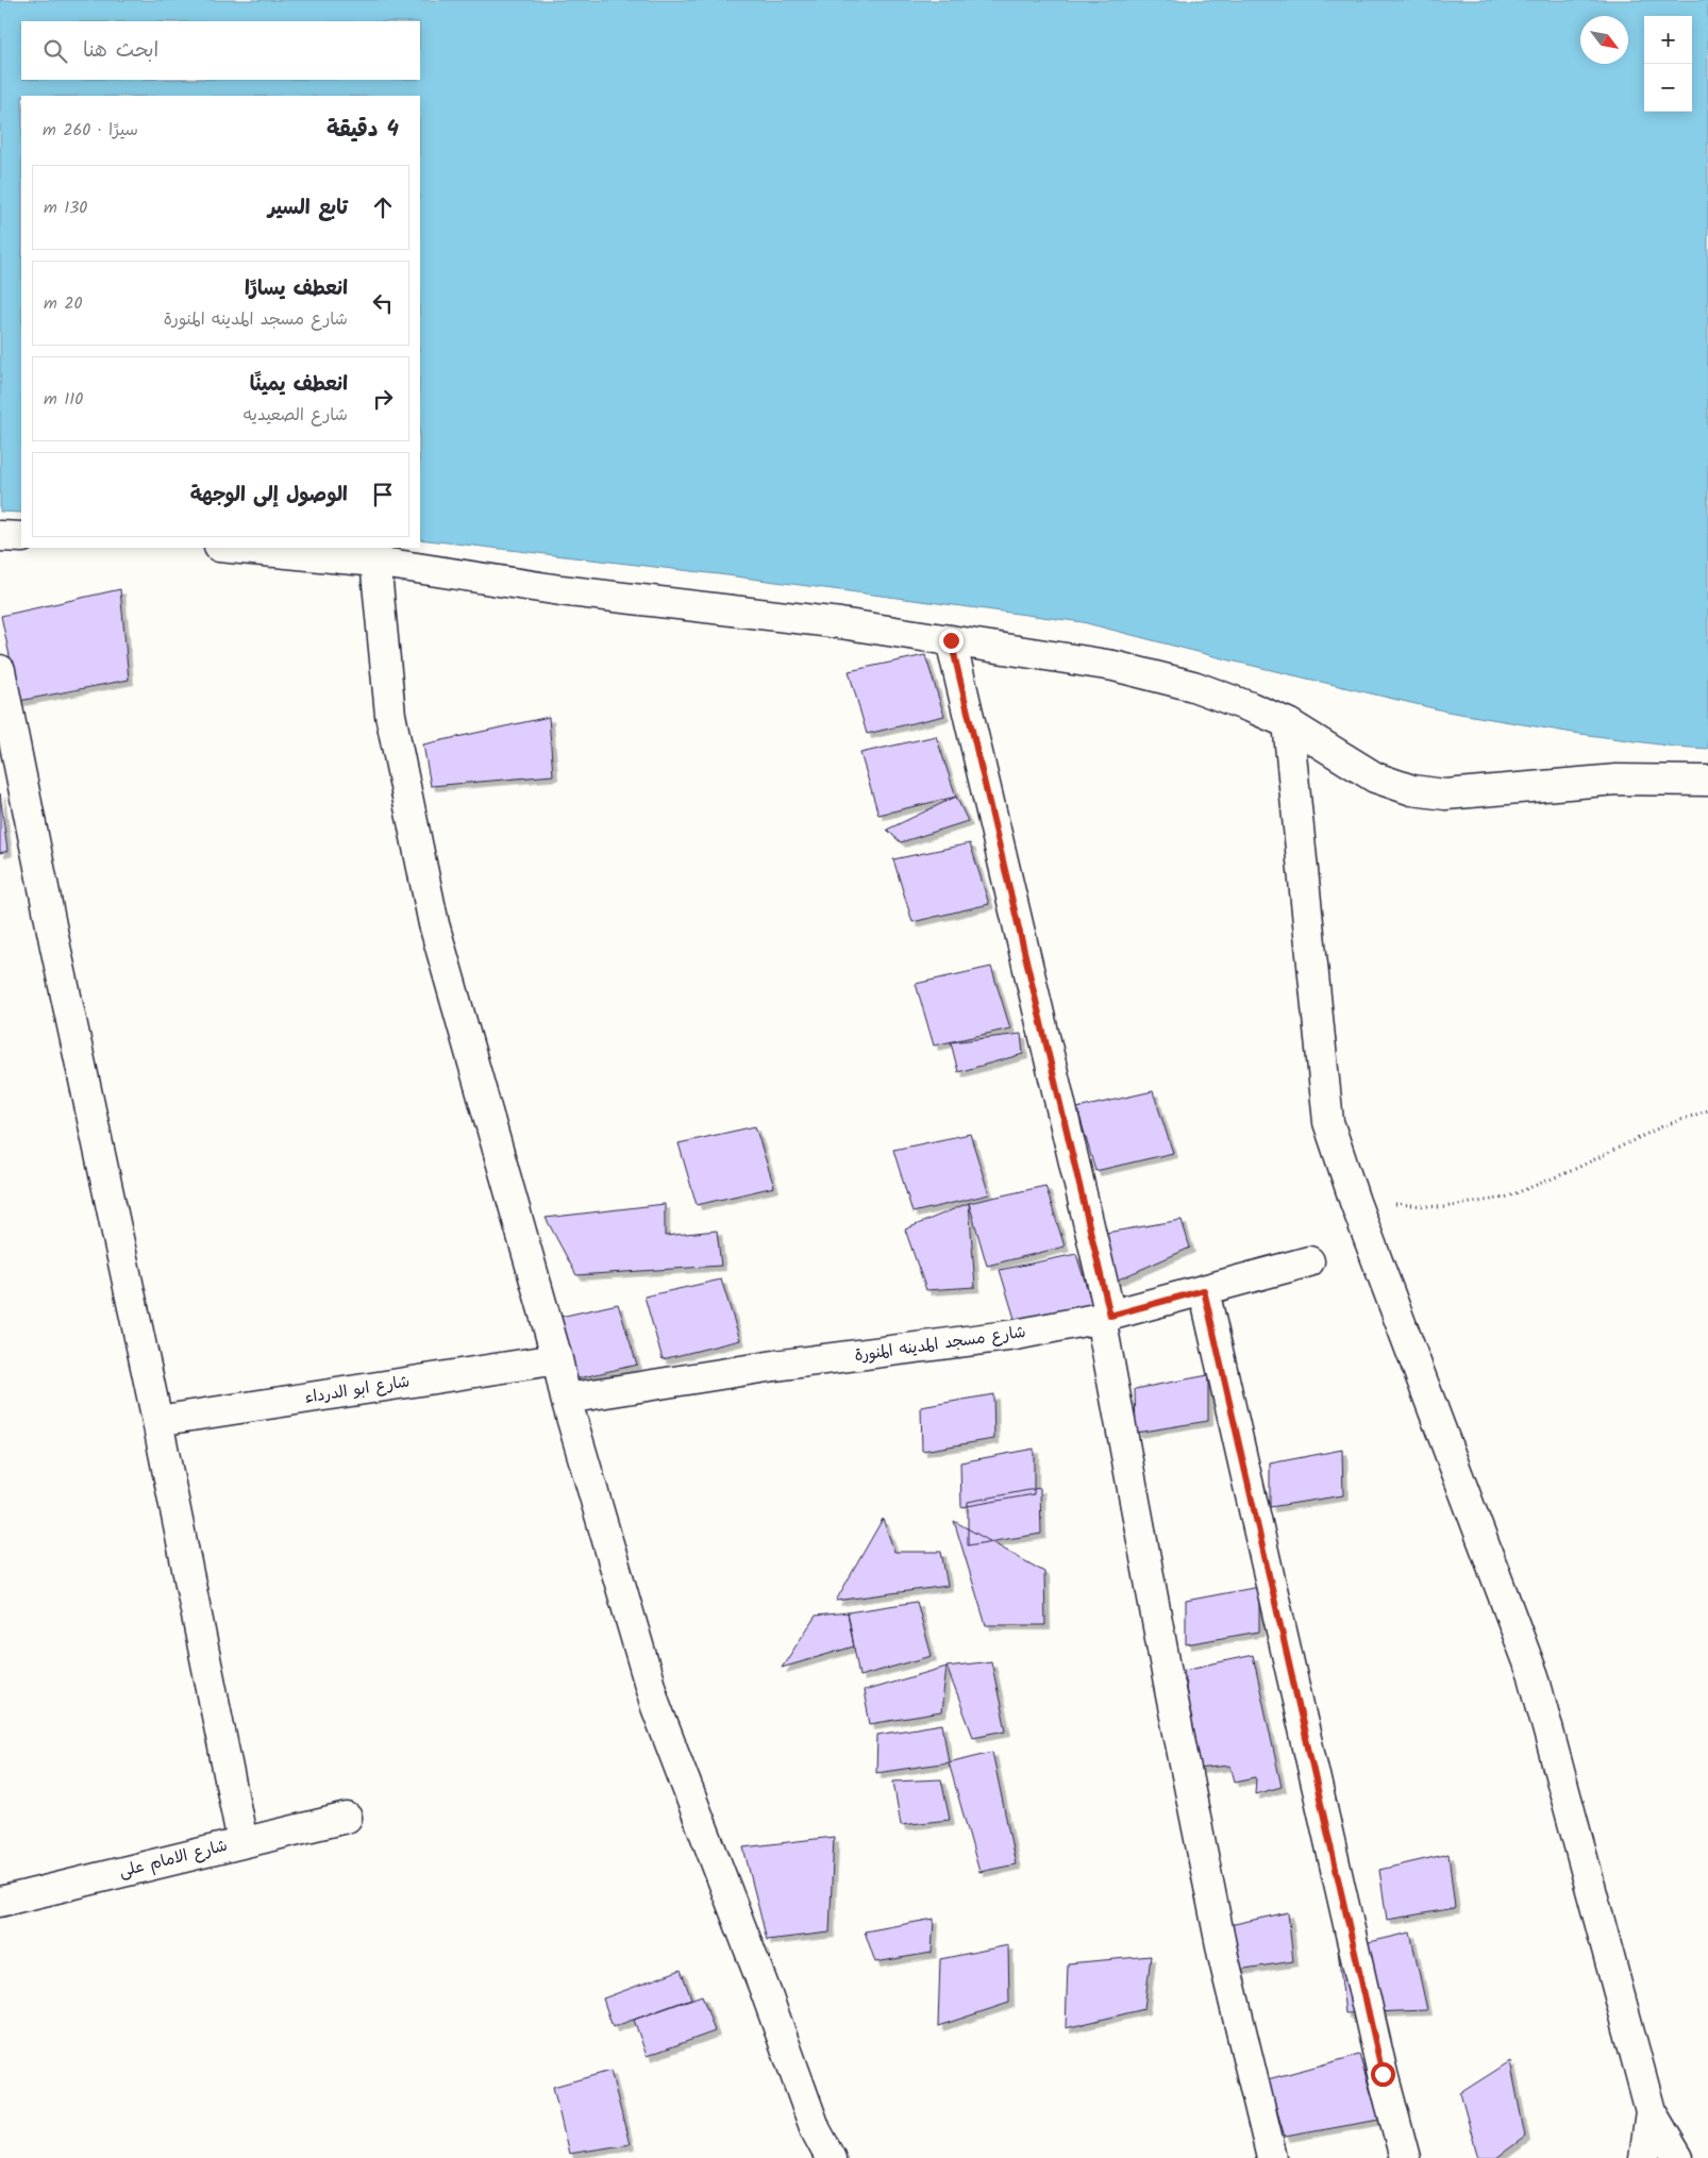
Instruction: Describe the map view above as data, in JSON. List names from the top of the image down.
{
  "streets": {
    "street": ["شارع مسجد المدينه المنورة", "شارع ابو الدرداء", "شارع الامام على"]
  },
  "north": "bottom right",
  "page": {
    "map_buttons": ["+", "−"],
    "search": "ابحث هنا",
    "heading": ["4 دقيقة", "سيرًا · 260 m"],
    "list": [
      ["تابع السير", "130 m"],
      ["انعطف يسارًا", "شارع مسجد المدينه المنورة", "20 m"],
      ["انعطف يمينًا", "شارع الصعيديه", "110 m"],
      "الوصول إلى الوجهة"
    ]
  }
}
